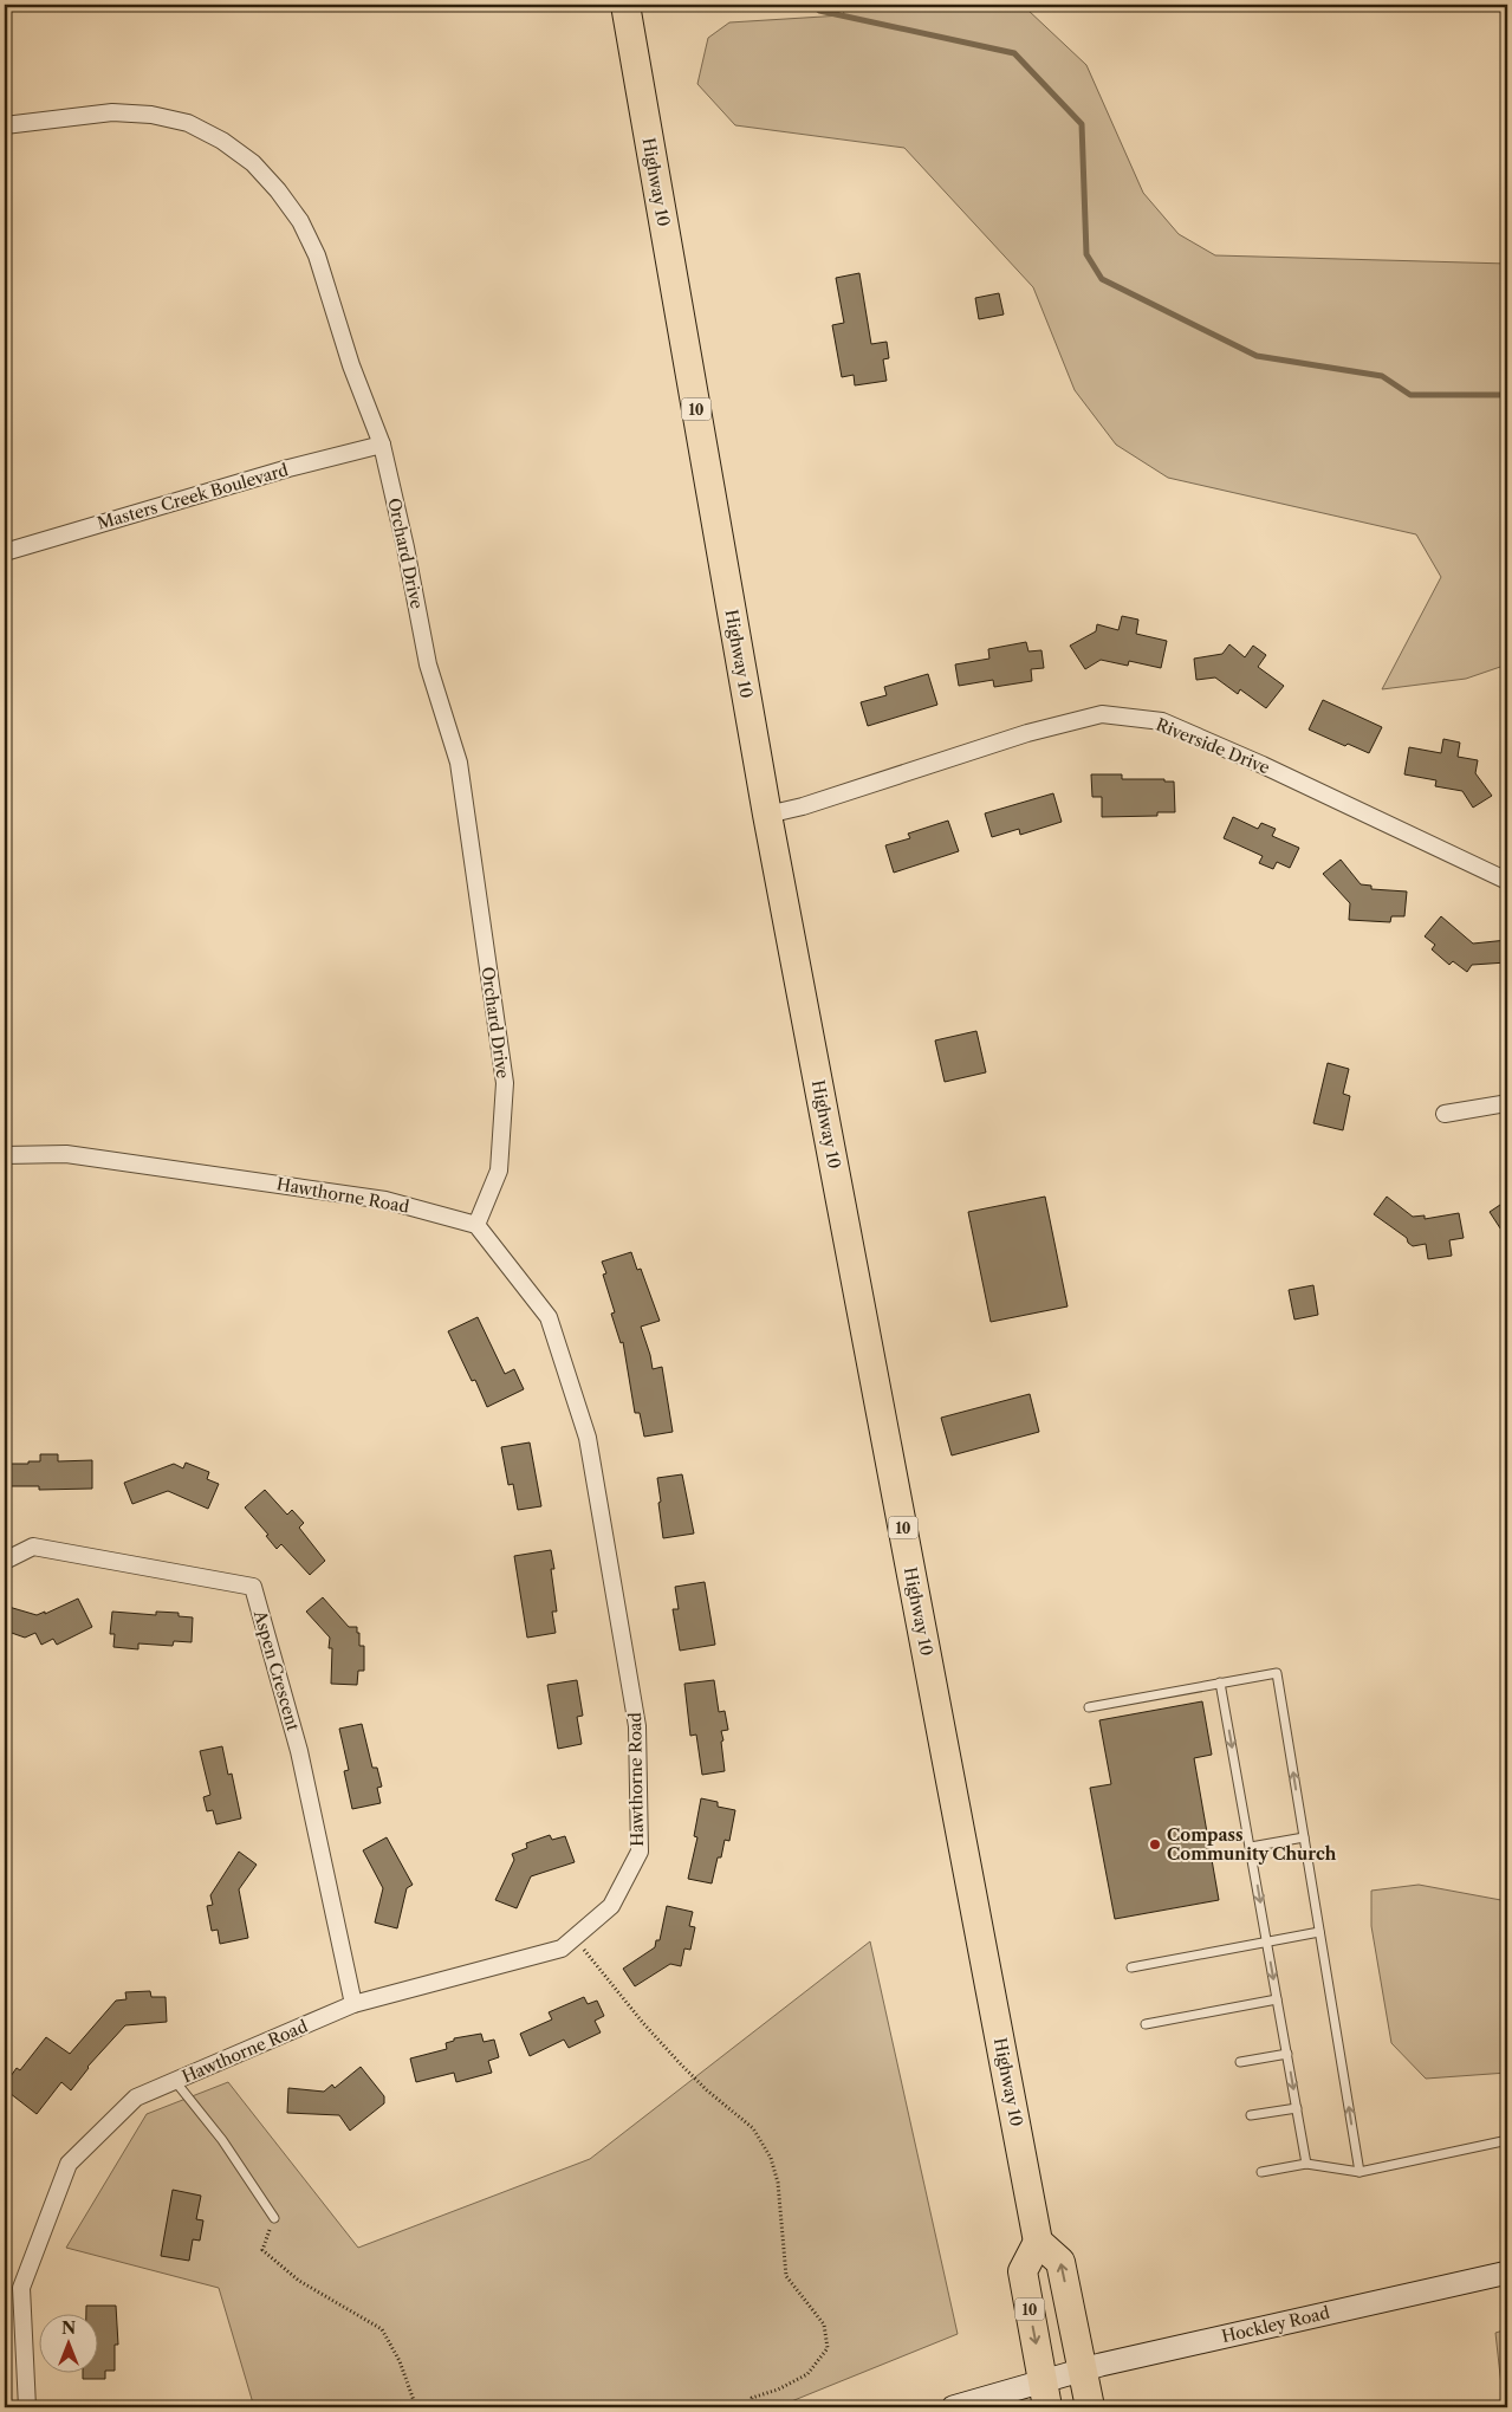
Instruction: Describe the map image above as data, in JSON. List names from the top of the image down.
{
  "streets": {
    "highway": ["Highway 10", "10"],
    "main road": ["Hockley Road"],
    "street": [
      "Masters Creek Boulevard",
      "Orchard Drive",
      "Riverside Drive",
      "Hawthorne Road",
      "Aspen Crescent"
    ]
  },
  "crossings": [
    ["Highway 10", "10"],
    ["Highway 10", "Riverside Drive"],
    ["10", "Hockley Road"],
    ["Masters Creek Boulevard", "Orchard Drive"],
    ["Orchard Drive", "Hawthorne Road"],
    ["Hawthorne Road", "Aspen Crescent"]
  ],
  "places": ["Compass Community Church"],
  "north": "top"
}
